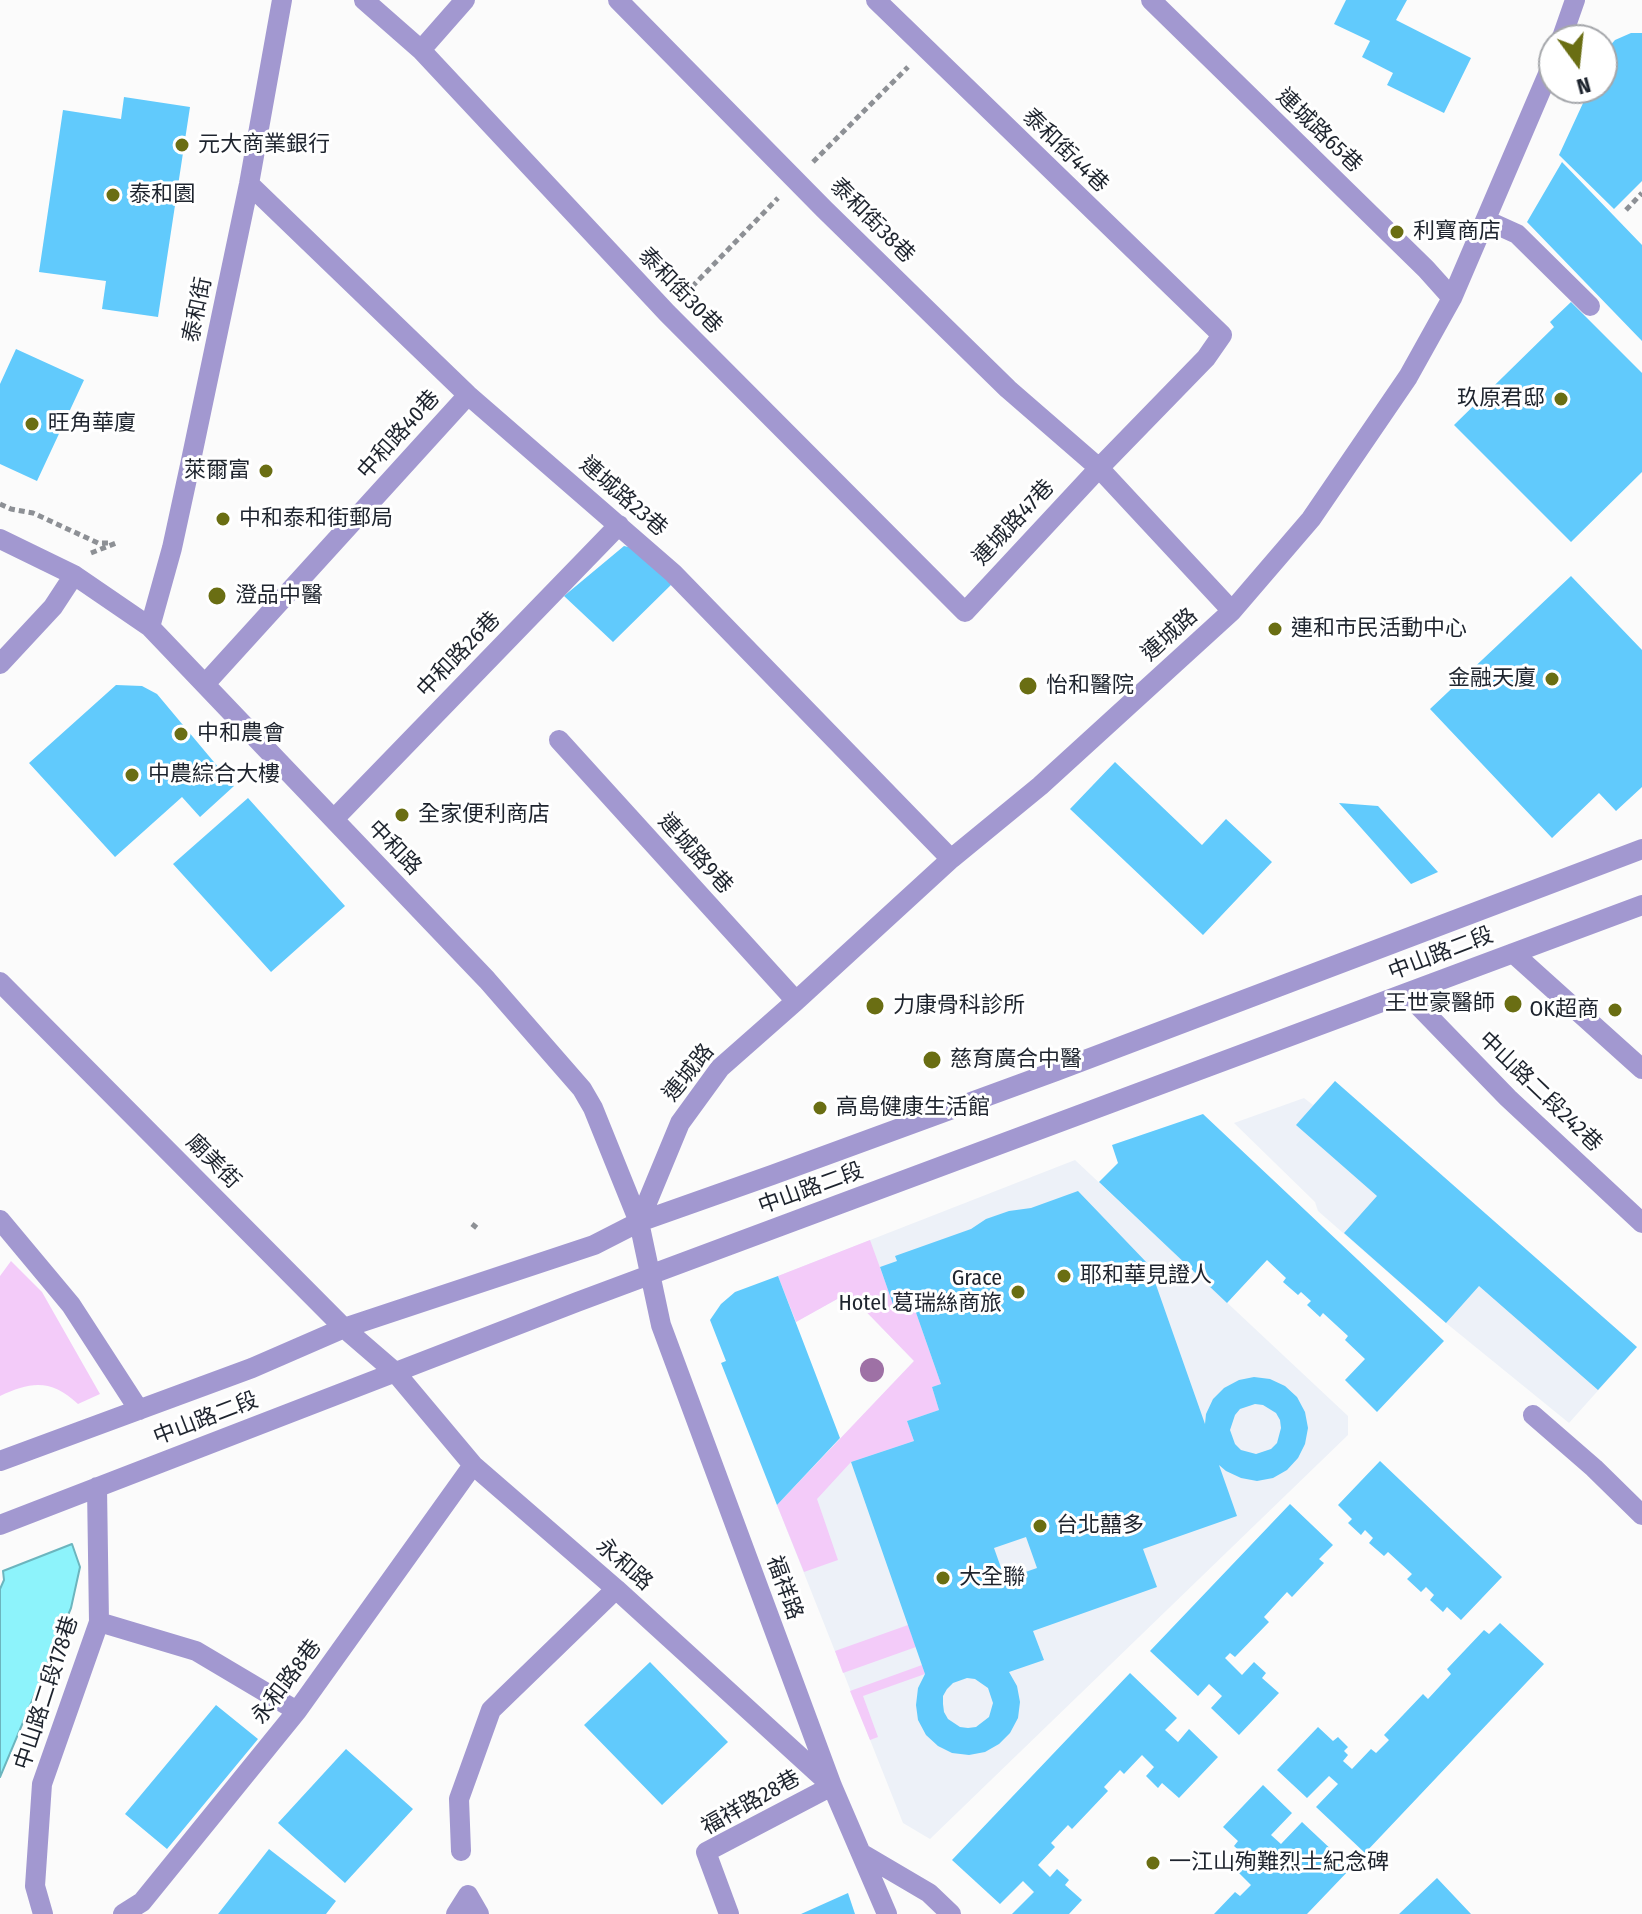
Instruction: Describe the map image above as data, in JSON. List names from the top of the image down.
{
  "streets": {
    "street": [
      "連城路65巷",
      "泰和街44巷",
      "泰和街38巷",
      "泰和街30巷",
      "泰和街",
      "中和路40巷",
      "連城路23巷",
      "連城路47巷",
      "連城路",
      "中和路26巷",
      "中和路",
      "連城路9巷",
      "中山路二段",
      "中山路二段242巷",
      "廟美街",
      "永和路",
      "福祥路",
      "永和路8巷",
      "中山路二段178巷",
      "福祥路28巷"
    ]
  },
  "crossings": [
    ["連城路65巷", "連城路"],
    ["泰和街44巷", "連城路47巷"],
    ["泰和街38巷", "連城路47巷"],
    ["泰和街30巷", "連城路47巷"],
    ["泰和街", "連城路23巷"],
    ["泰和街", "中和路"],
    ["中和路40巷", "連城路23巷"],
    ["中和路40巷", "中和路"],
    ["連城路23巷", "連城路"],
    ["連城路23巷", "中和路26巷"],
    ["連城路", "中和路"],
    ["連城路", "連城路9巷"],
    ["連城路", "中山路二段"],
    ["中和路26巷", "中和路"],
    ["中和路", "中山路二段"],
    ["中和路", "福祥路"],
    ["中山路二段", "中山路二段242巷"],
    ["中山路二段", "廟美街"],
    ["中山路二段", "永和路"],
    ["中山路二段", "福祥路"],
    ["中山路二段", "中山路二段178巷"],
    ["廟美街", "永和路"],
    ["永和路", "福祥路"],
    ["永和路", "永和路8巷"],
    ["永和路", "福祥路28巷"],
    ["福祥路", "福祥路28巷"]
  ],
  "places": [
    "元大商業銀行",
    "泰和園",
    "利寶商店",
    "玖原君邸",
    "旺角華廈",
    "萊爾富",
    "中和泰和街郵局",
    "澄品中醫",
    "連和市民活動中心",
    "金融天廈",
    "怡和醫院",
    "中和農會",
    "中農綜合大樓",
    "全家便利商店",
    "王世豪醫師",
    "力康骨科診所",
    "OK超商",
    "慈育廣合中醫",
    "高島健康生活館",
    "耶和華見證人",
    "Grace Hotel 葛瑞絲商旅",
    "台北囍多",
    "大全聯",
    "一江山殉難烈士紀念碑"
  ],
  "north": "bottom"
}
